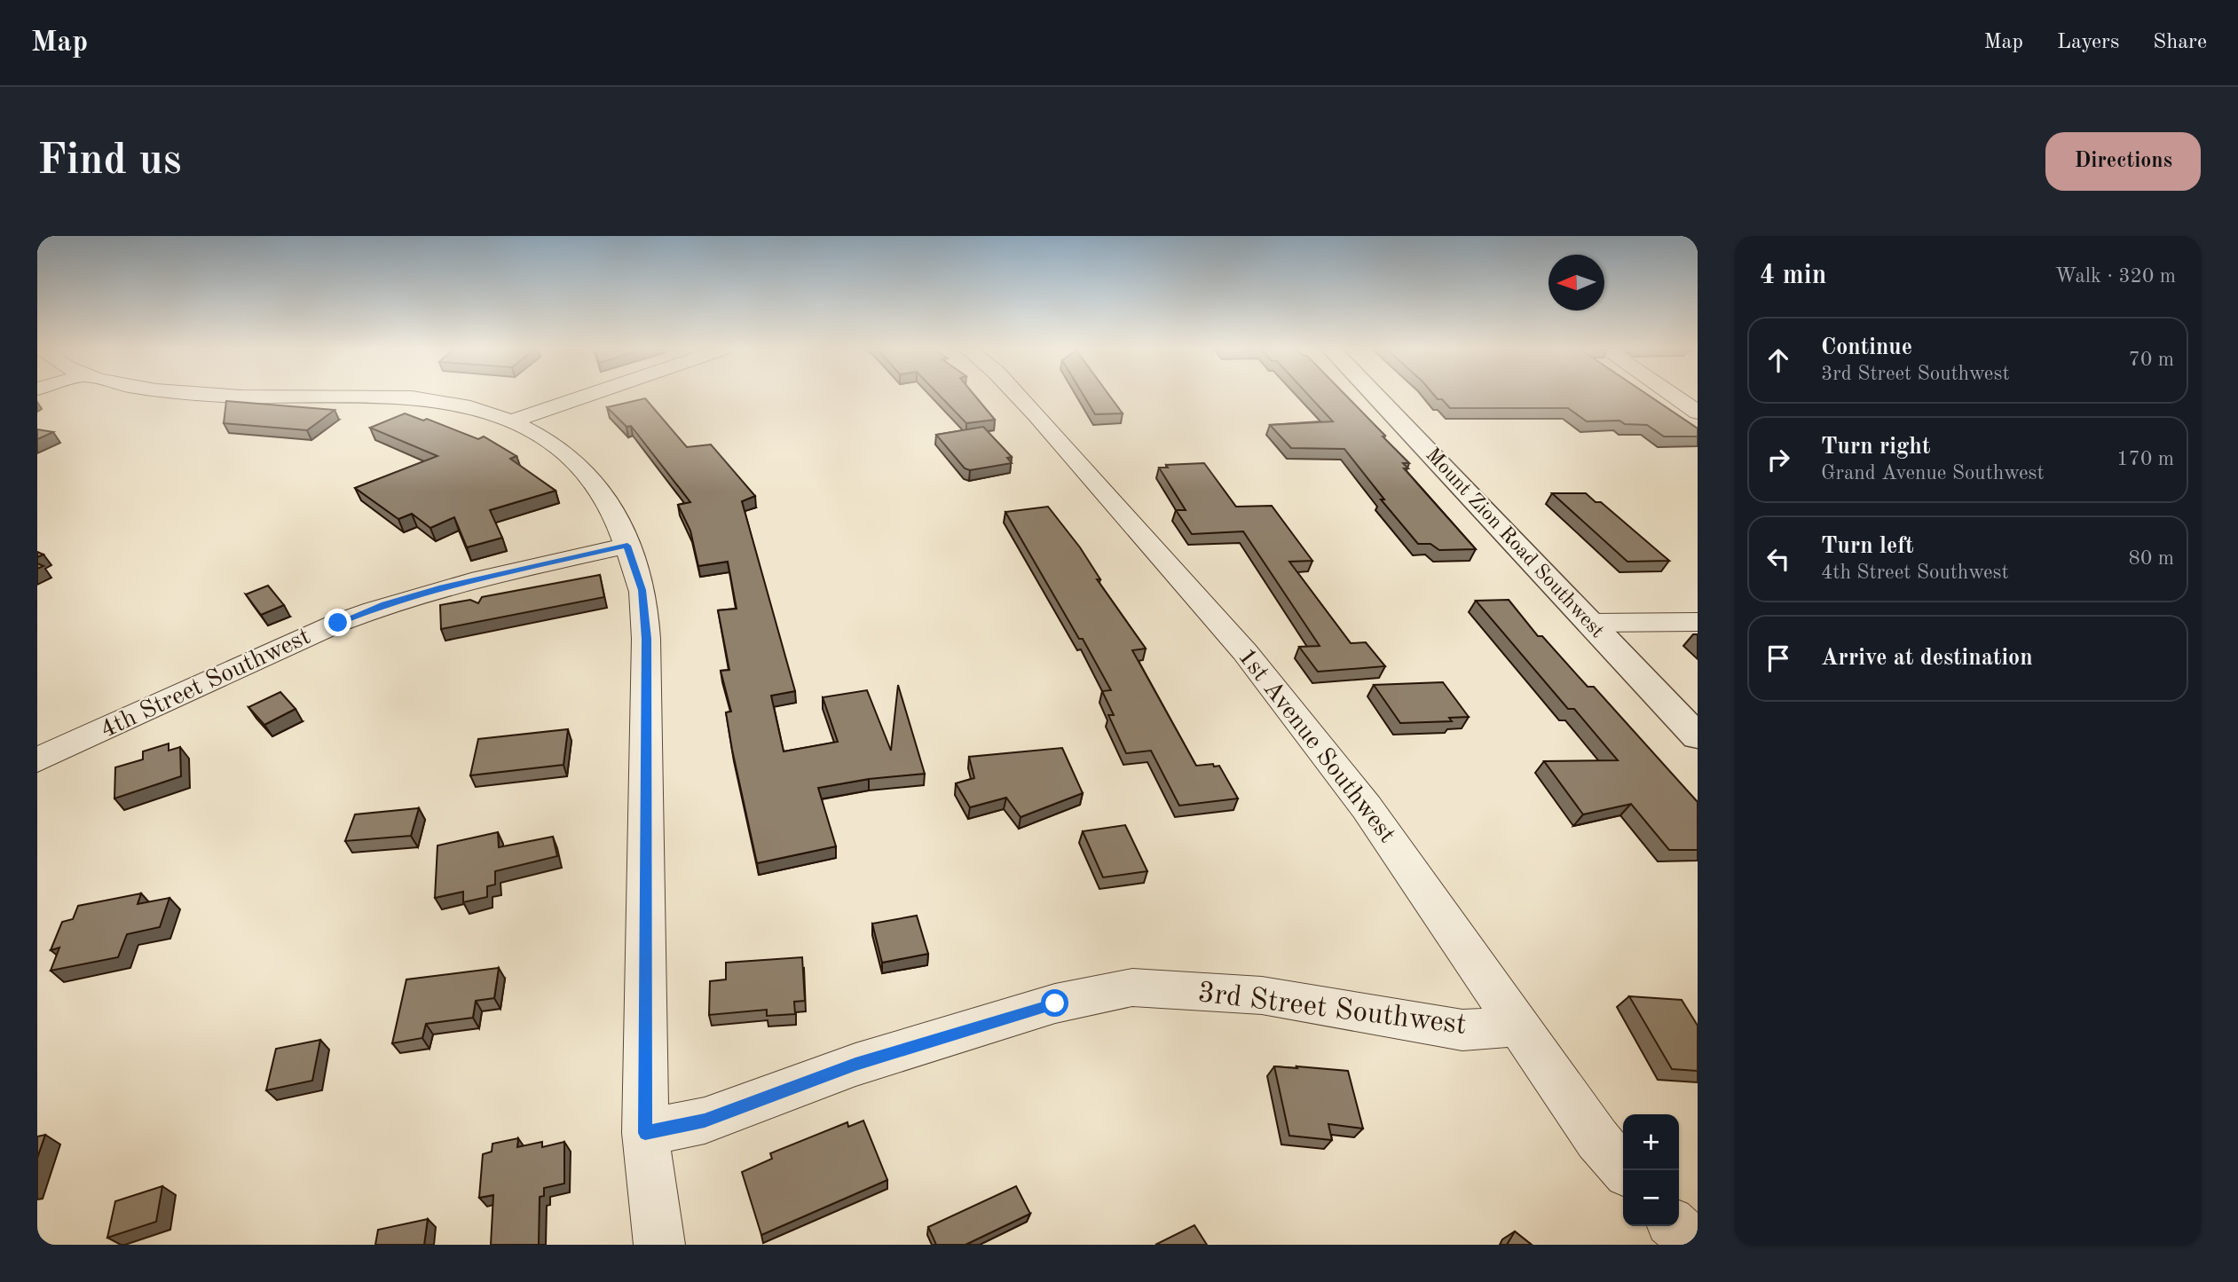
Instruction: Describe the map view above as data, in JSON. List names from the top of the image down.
{
  "streets": {
    "street": [
      "Mount Zion Road Southwest",
      "4th Street Southwest",
      "1st Avenue Southwest",
      "3rd Street Southwest"
    ]
  },
  "crossings": [
    ["1st Avenue Southwest", "3rd Street Southwest"]
  ],
  "north": "left",
  "page": {
    "header": "Map",
    "nav": ["Map", "Layers", "Share"],
    "buttons": "Directions",
    "title": "Find us",
    "heading": ["4 min", "Walk · 320 m"],
    "list": [
      ["Continue", "3rd Street Southwest", "70 m"],
      ["Turn right", "Grand Avenue Southwest", "170 m"],
      ["Turn left", "4th Street Southwest", "80 m"],
      "Arrive at destination"
    ],
    "map_buttons": ["+", "−"]
  }
}
